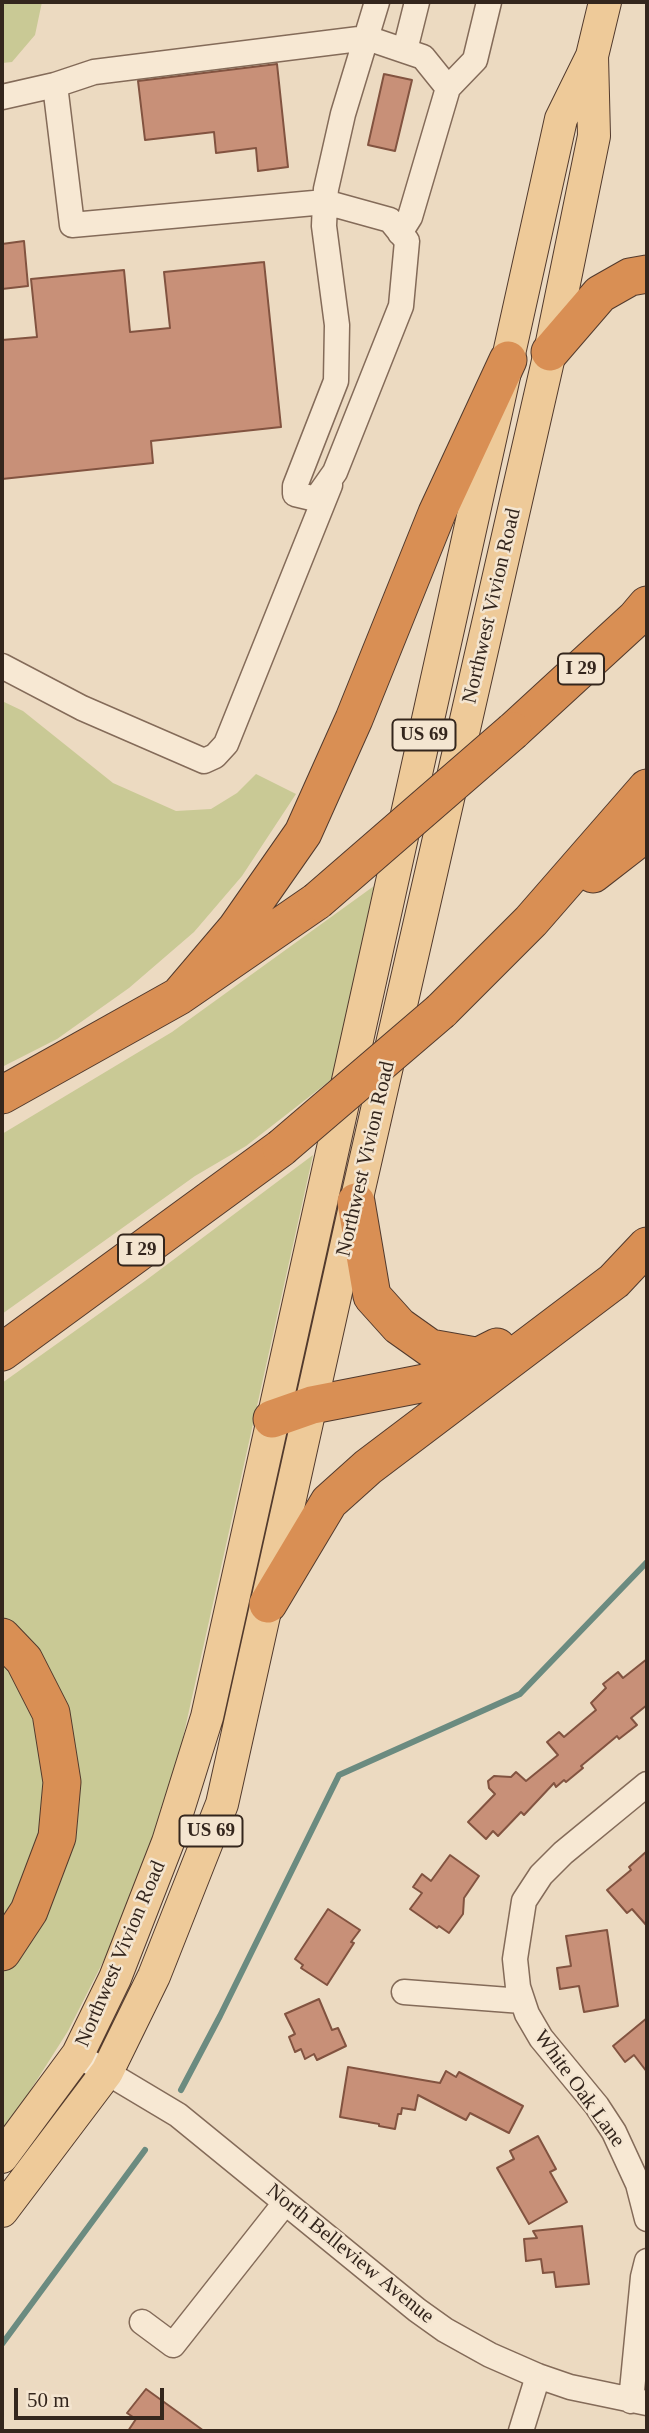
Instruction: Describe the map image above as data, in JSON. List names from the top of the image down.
{
  "streets": {
    "highway": ["I 29"],
    "main road": ["Northwest Vivion Road", "US 69"],
    "street": ["White Oak Lane", "North Belleview Avenue"]
  },
  "crossings": [
    ["Northwest Vivion Road", "North Belleview Avenue"]
  ],
  "scale_bar": "50 m"
}
